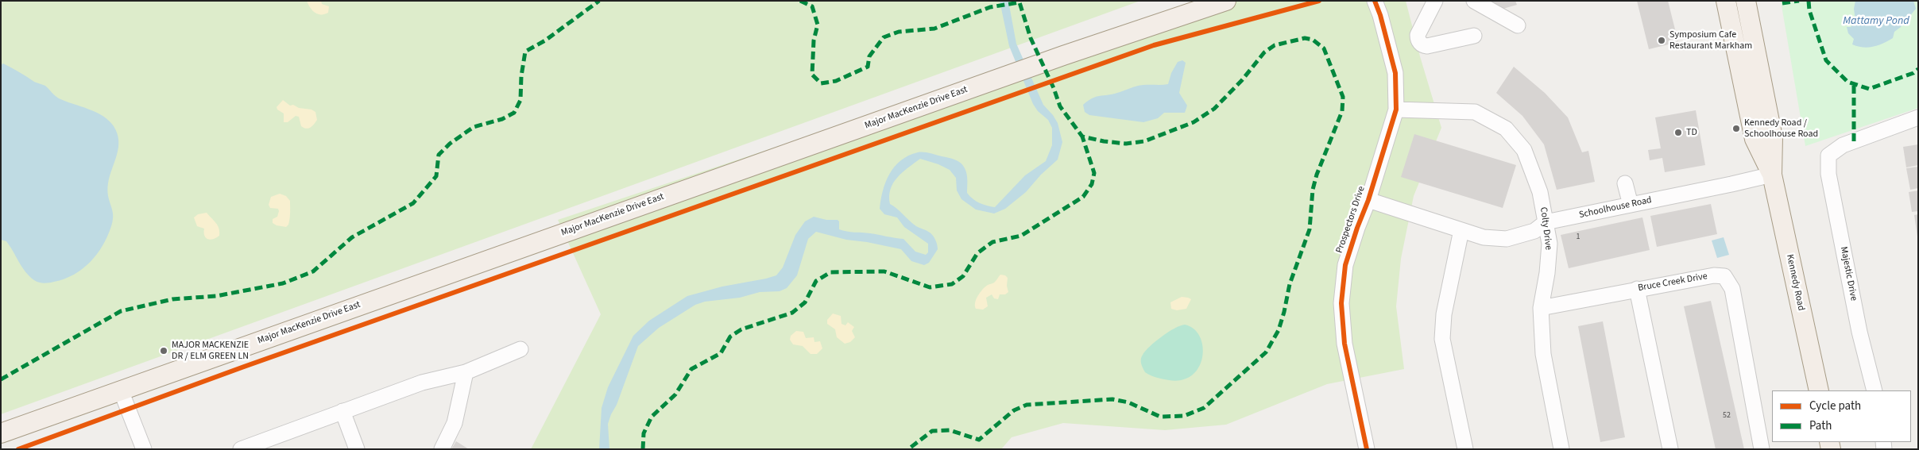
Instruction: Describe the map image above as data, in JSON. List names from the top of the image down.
{
  "streets": {
    "main road": ["Major MacKenzie Drive East", "Kennedy Road"],
    "street": [
      "Schoolhouse Road",
      "Prospectors Drive",
      "Colty Drive",
      "Majestic Drive",
      "Bruce Creek Drive"
    ]
  },
  "crossings": [
    ["Schoolhouse Road", "Prospectors Drive"],
    ["Schoolhouse Road", "Colty Drive"],
    ["Schoolhouse Road", "Kennedy Road"],
    ["Prospectors Drive", "Colty Drive"],
    ["Colty Drive", "Bruce Creek Drive"]
  ],
  "water": ["Mattamy Pond"],
  "places": [
    "Symposium Cafe Restaurant Markham",
    "Kennedy Road / Schoolhouse Road",
    "TD",
    "MAJOR MACKENZIE DR / ELM GREEN LN"
  ],
  "house_numbers": ["1", "52"],
  "legend": ["Cycle path", "Path"]
}
